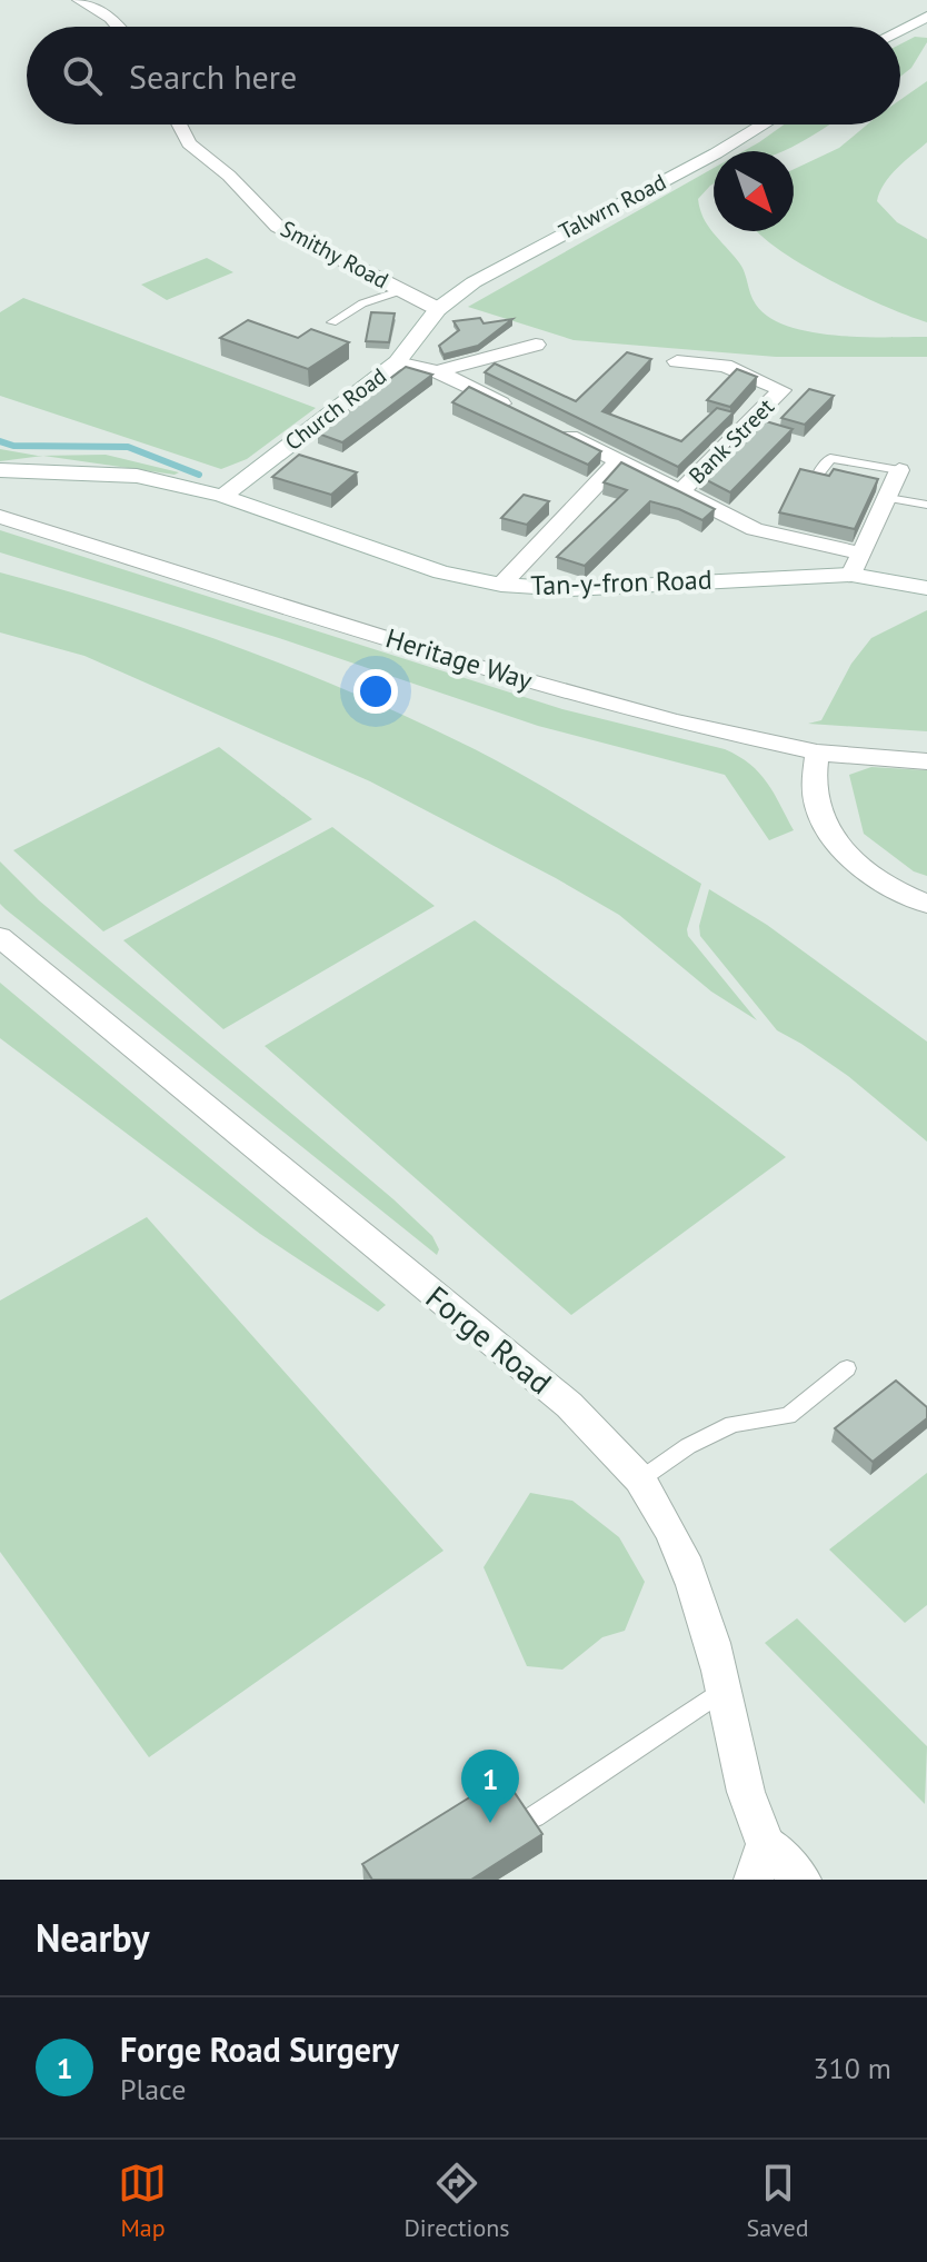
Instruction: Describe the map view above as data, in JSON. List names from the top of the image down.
{
  "streets": {
    "street": [
      "Talwrn Road",
      "Smithy Road",
      "Church Road",
      "Bank Street",
      "Tan-y-fron Road",
      "Heritage Way",
      "Forge Road"
    ]
  },
  "crossings": [
    ["Talwrn Road", "Smithy Road"],
    ["Talwrn Road", "Church Road"],
    ["Smithy Road", "Church Road"],
    ["Church Road", "Tan-y-fron Road"]
  ],
  "north": "bottom right",
  "page": {
    "search": "Search here",
    "pins": "1",
    "heading": "Nearby",
    "list": [
      {
        "mark": "1",
        "name": "Forge Road Surgery",
        "note": "Place",
        "value": "310 m"
      }
    ],
    "nav": ["Map", "Directions", "Saved"]
  }
}
